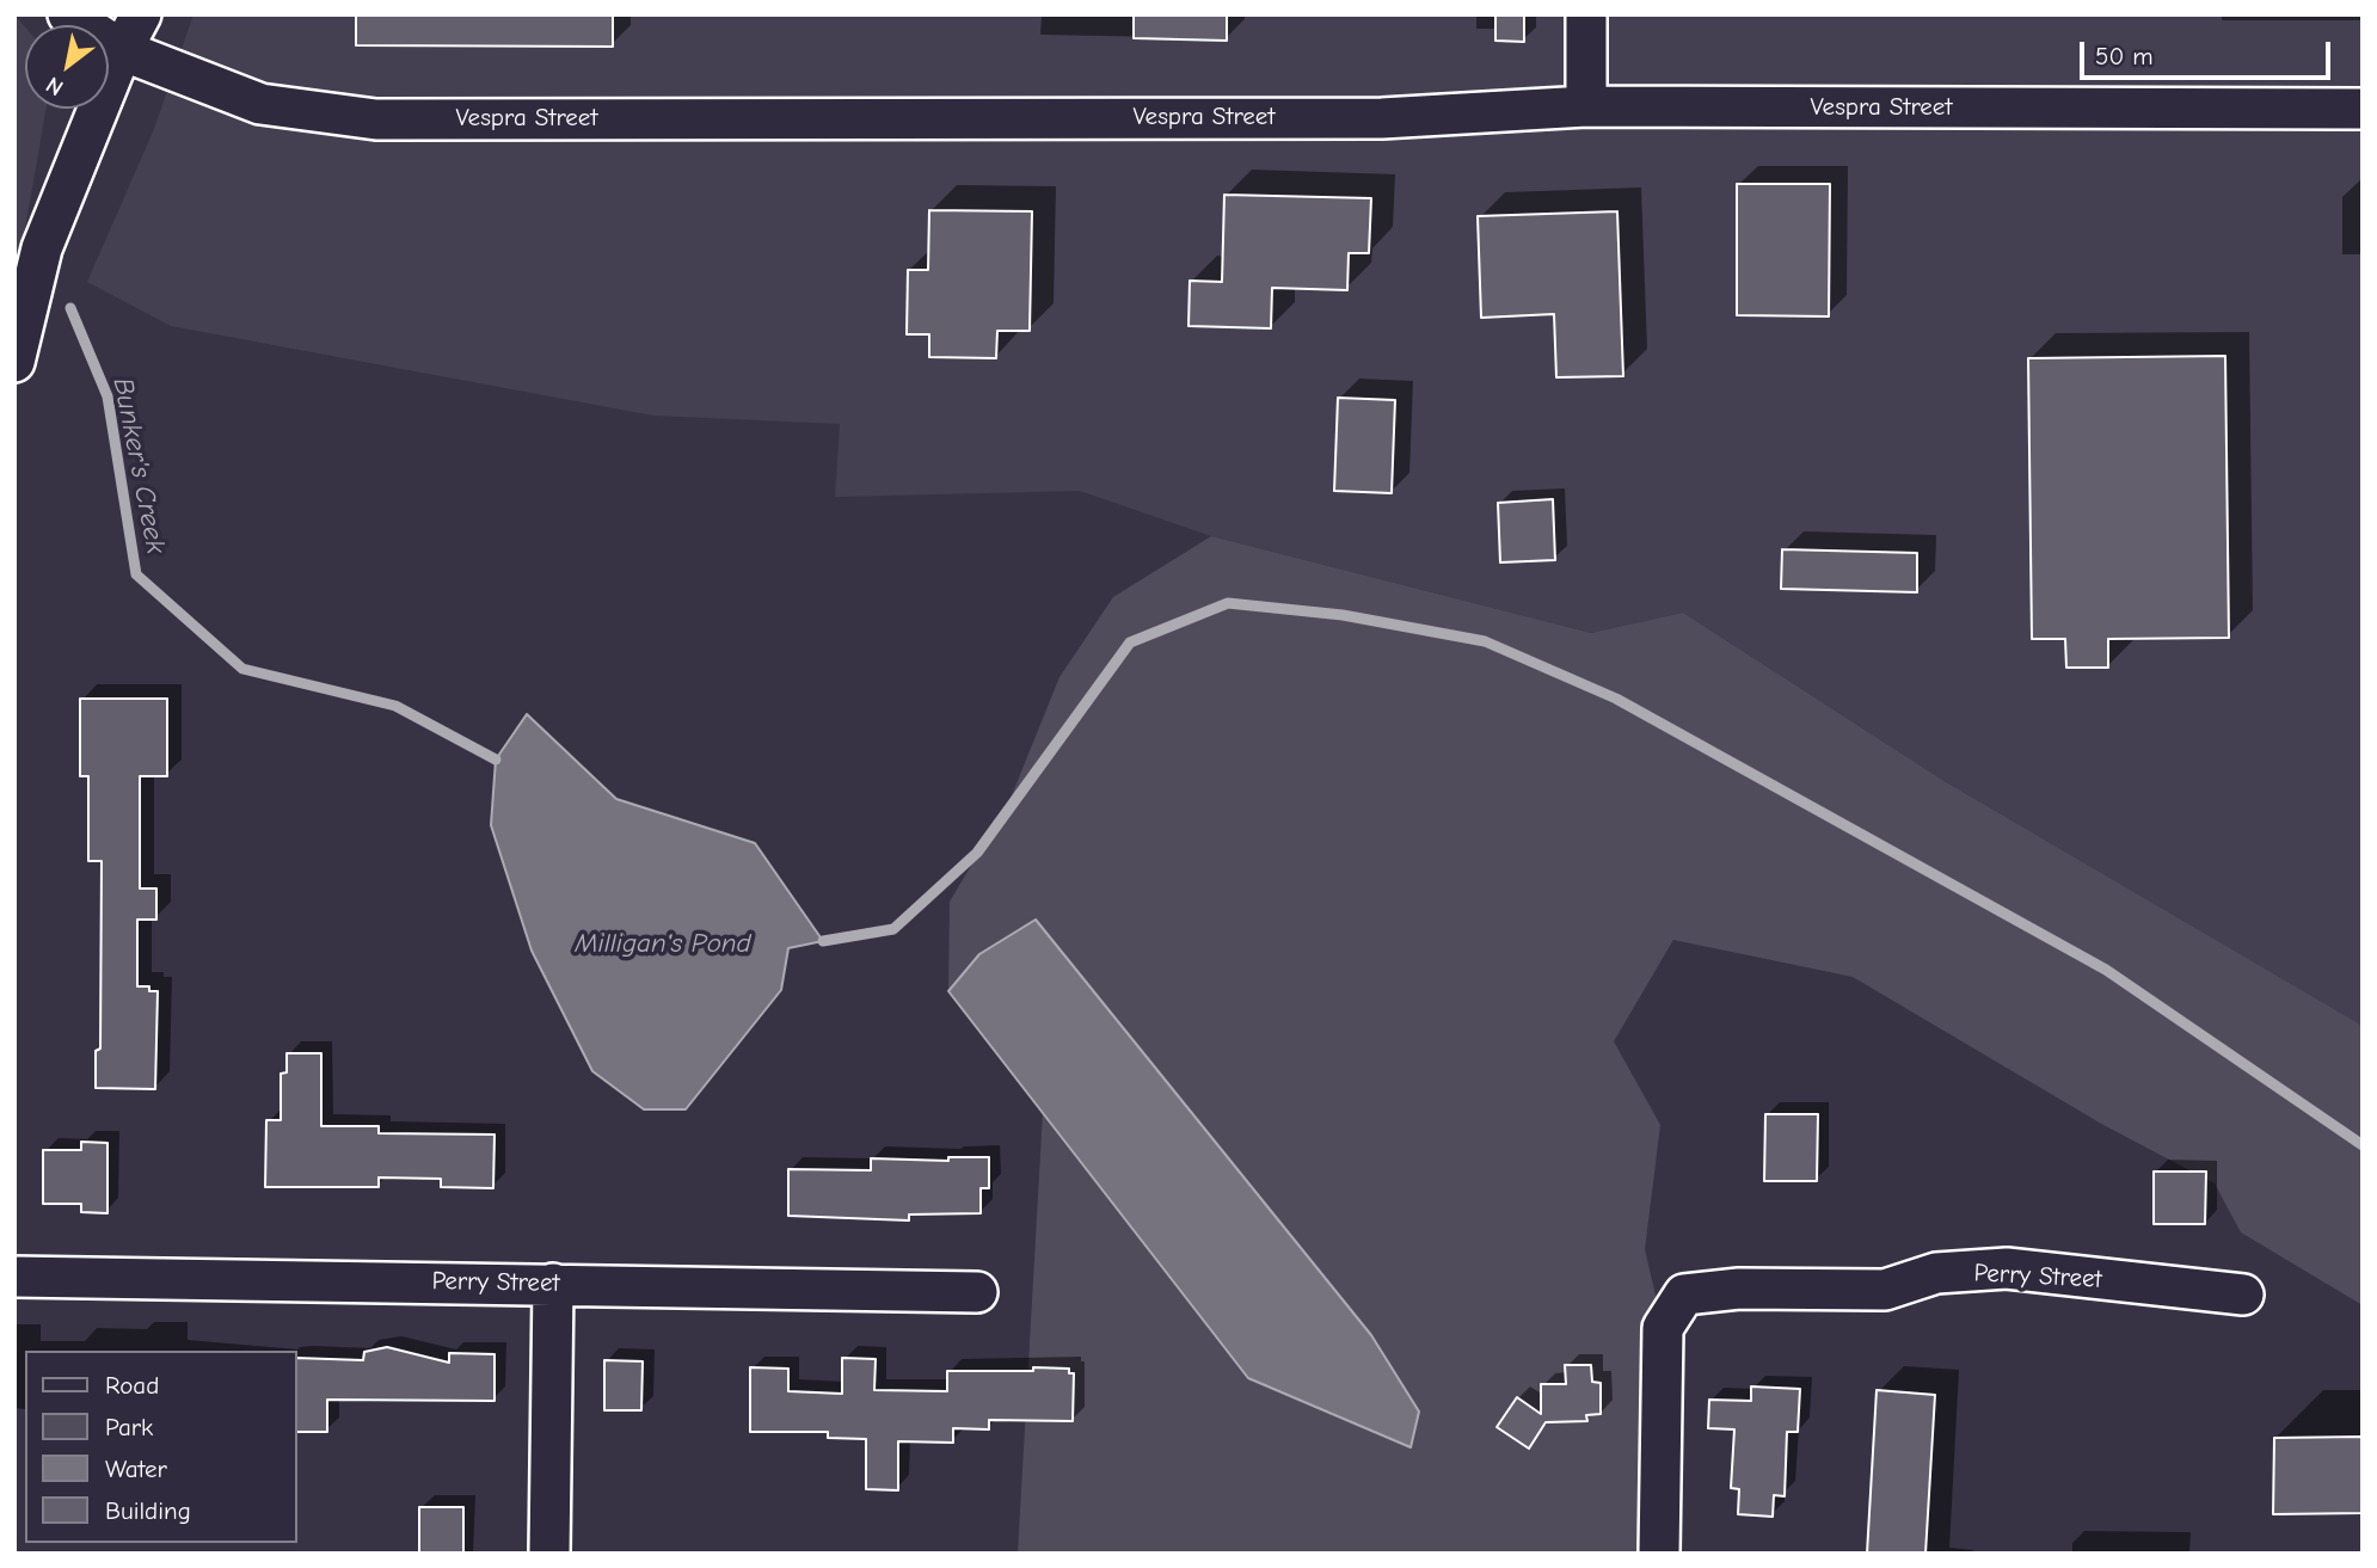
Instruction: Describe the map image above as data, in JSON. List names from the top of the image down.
{
  "streets": {
    "street": ["Vespra Street", "Perry Street"]
  },
  "water": ["Bunker's Creek", "Milligan's Pond"],
  "legend": [
    "Road",
    "Park",
    "Water",
    "Building"
  ],
  "scale_bar": "50 m",
  "north": "bottom left"
}
